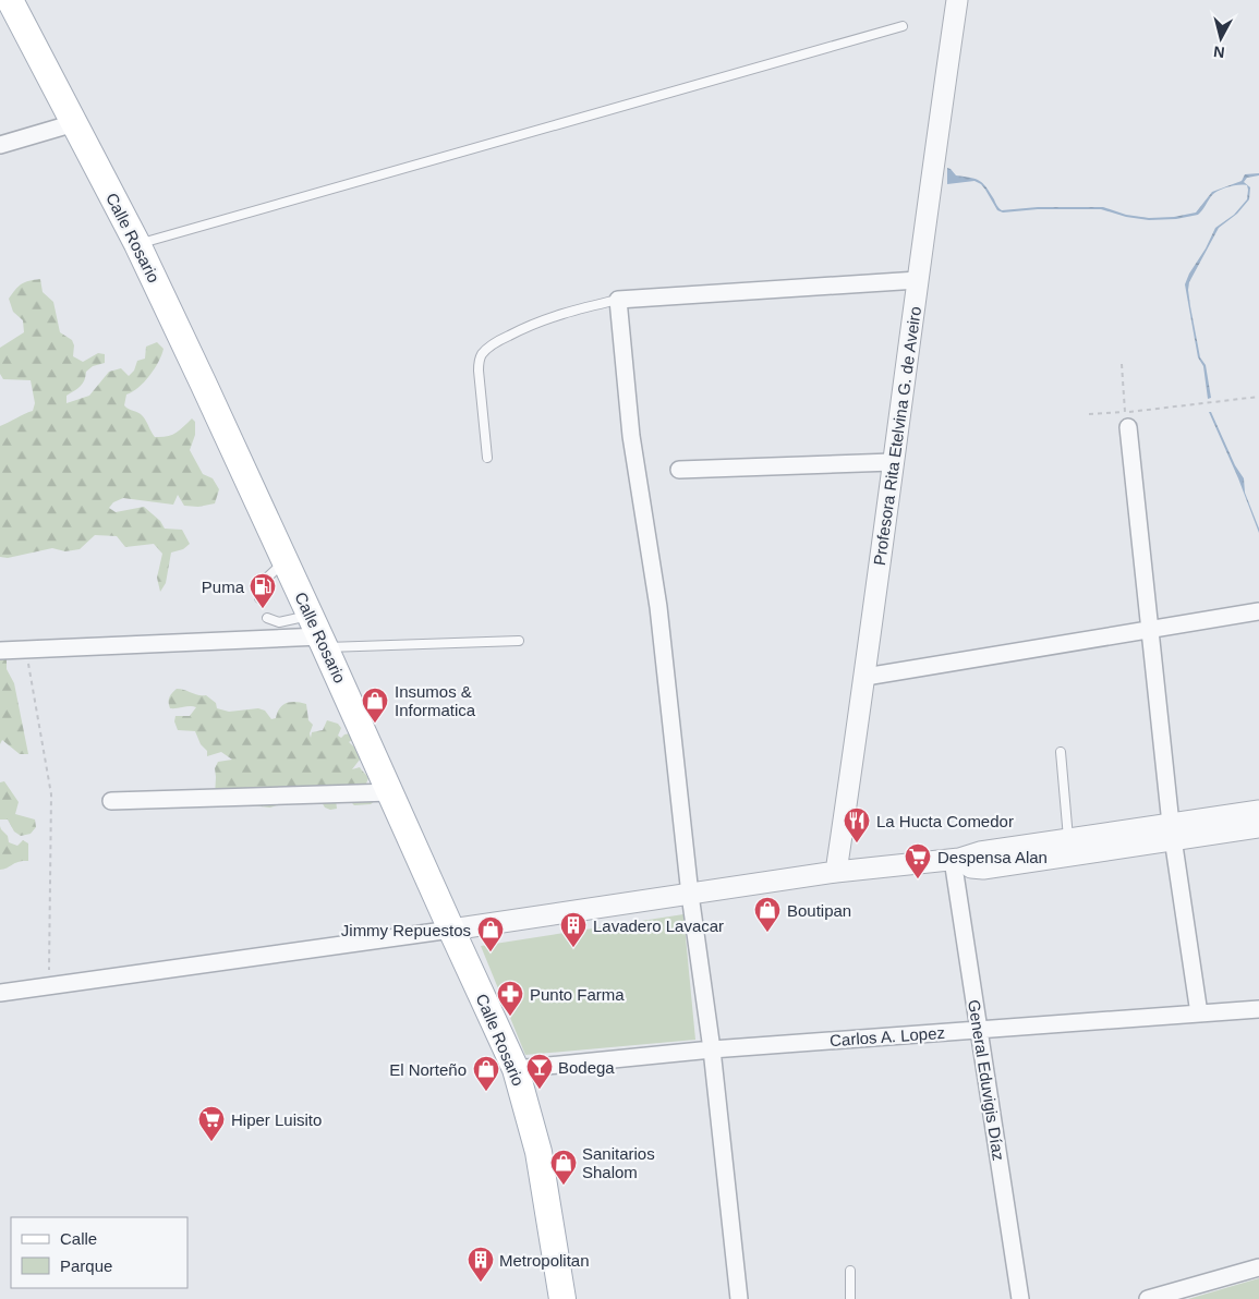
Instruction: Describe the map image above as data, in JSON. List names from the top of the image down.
{
  "streets": {
    "main road": ["Calle Rosario"],
    "street": ["Profesora Rita Etelvina G. de Aveiro", "Carlos A. Lopez", "General Eduvigis Díaz"]
  },
  "crossings": [
    ["Calle Rosario", "Carlos A. Lopez"],
    ["Carlos A. Lopez", "General Eduvigis Díaz"]
  ],
  "places": {
    "fuel station": ["Puma"],
    "shop": [
      "Insumos & Informatica",
      "Boutipan",
      "Jimmy Repuestos",
      "El Norteño",
      "Sanitarios Shalom"
    ],
    "restaurant": ["La Hucta Comedor"],
    "supermarket": ["Despensa Alan", "Hiper Luisito"],
    "building": ["Lavadero Lavacar", "Metropolitan"],
    "pharmacy": ["Punto Farma"],
    "bar": ["Bodega"]
  },
  "legend": ["Calle", "Parque"],
  "north": "bottom"
}
